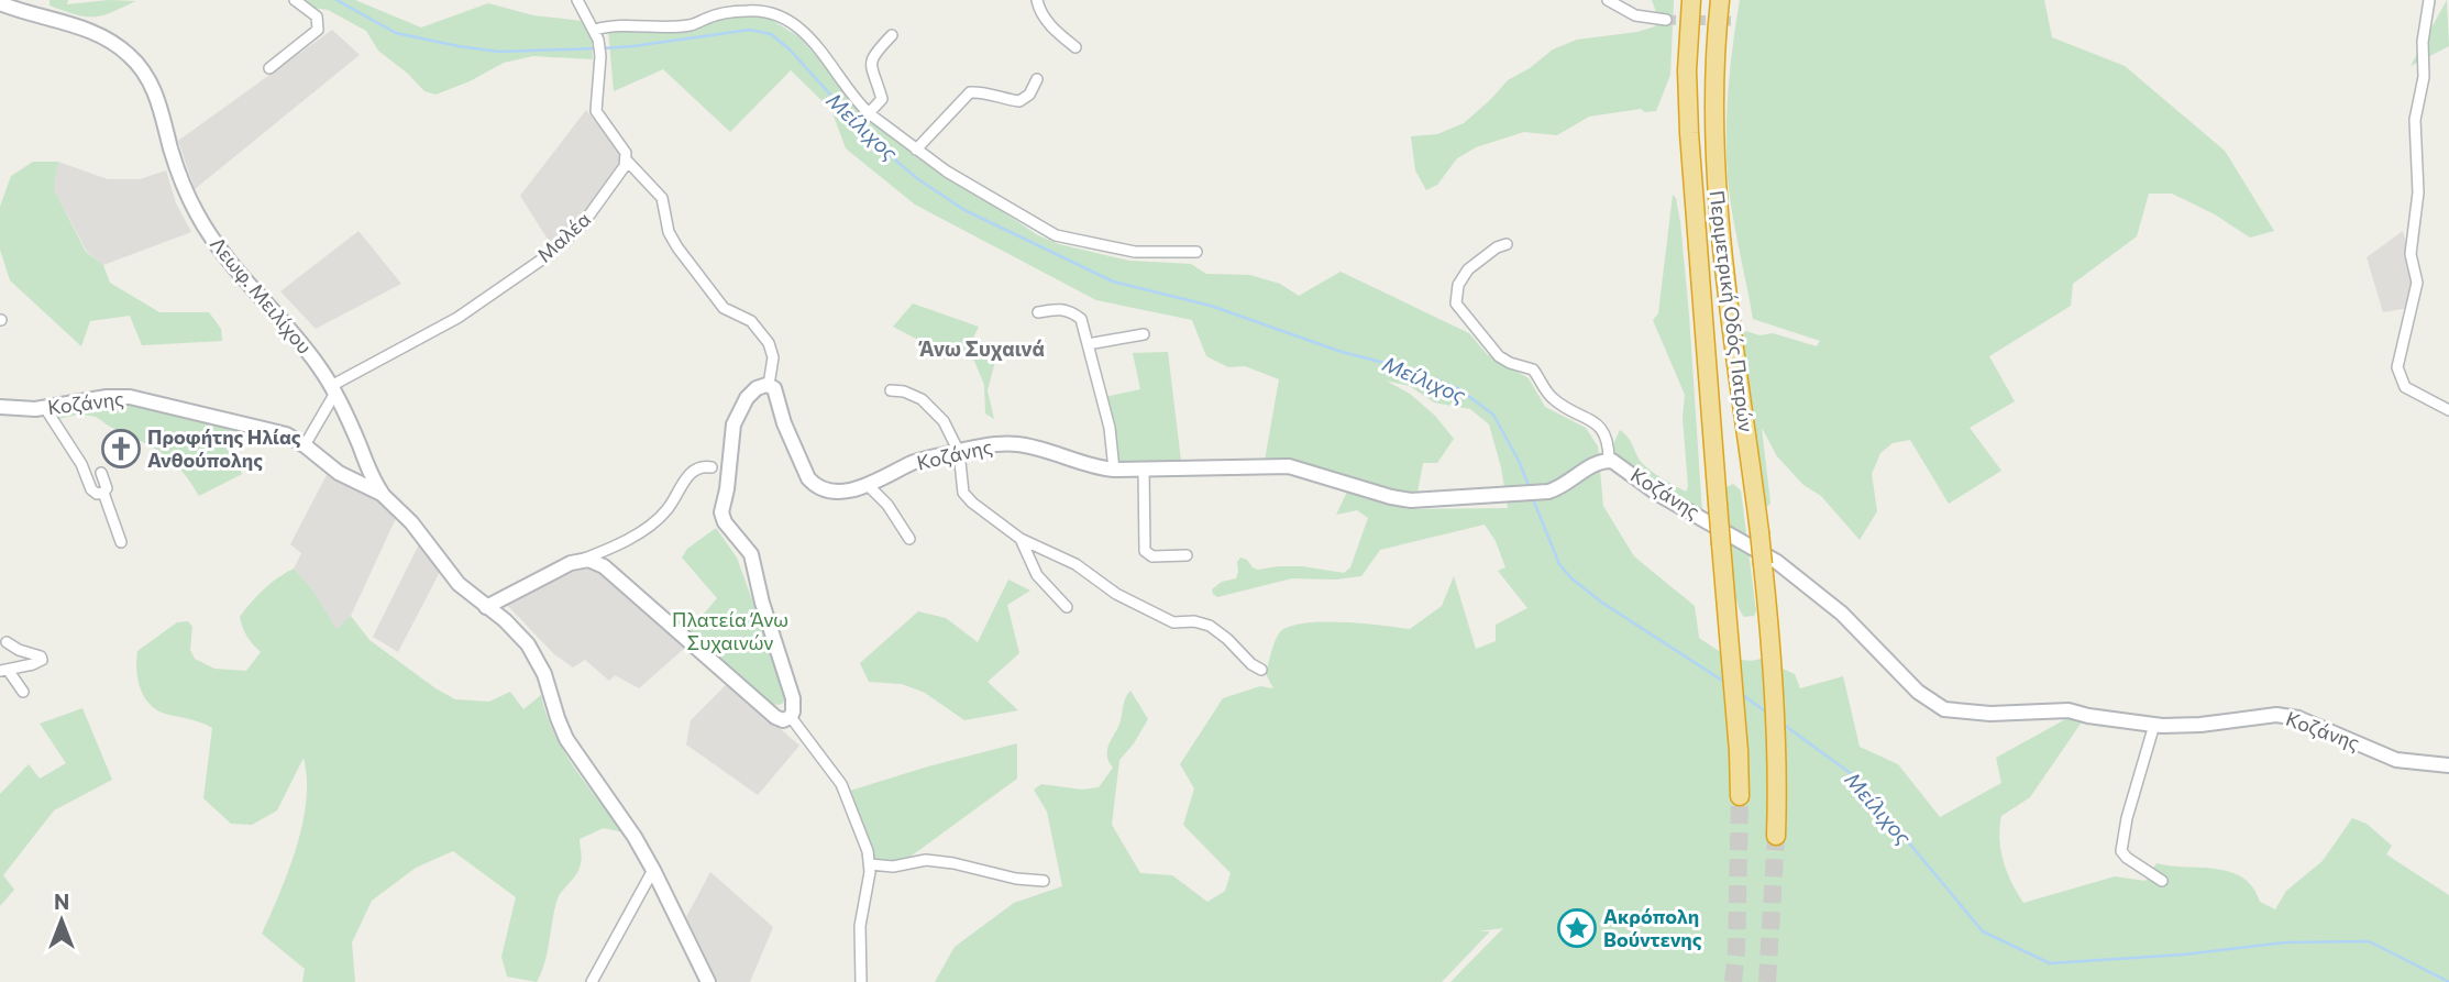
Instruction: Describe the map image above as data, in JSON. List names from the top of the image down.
{
  "streets": {
    "highway": ["Περιμετρική Οδός Πατρών"],
    "street": ["Μαλέα", "Λεωφ. Μειλίχου", "Κοζάνης"]
  },
  "crossings": [
    ["Μαλέα", "Λεωφ. Μειλίχου"],
    ["Λεωφ. Μειλίχου", "Κοζάνης"]
  ],
  "districts": ["Άνω Συχαινά"],
  "water": ["Μείλιχος"],
  "parks": ["Πλατεία Άνω Συχαινών"],
  "places": {
    "church": ["Προφήτης Ηλίας Ανθούπολης"],
    "place": ["Ακρόπολη Βούντενης"]
  },
  "north": "top"
}
